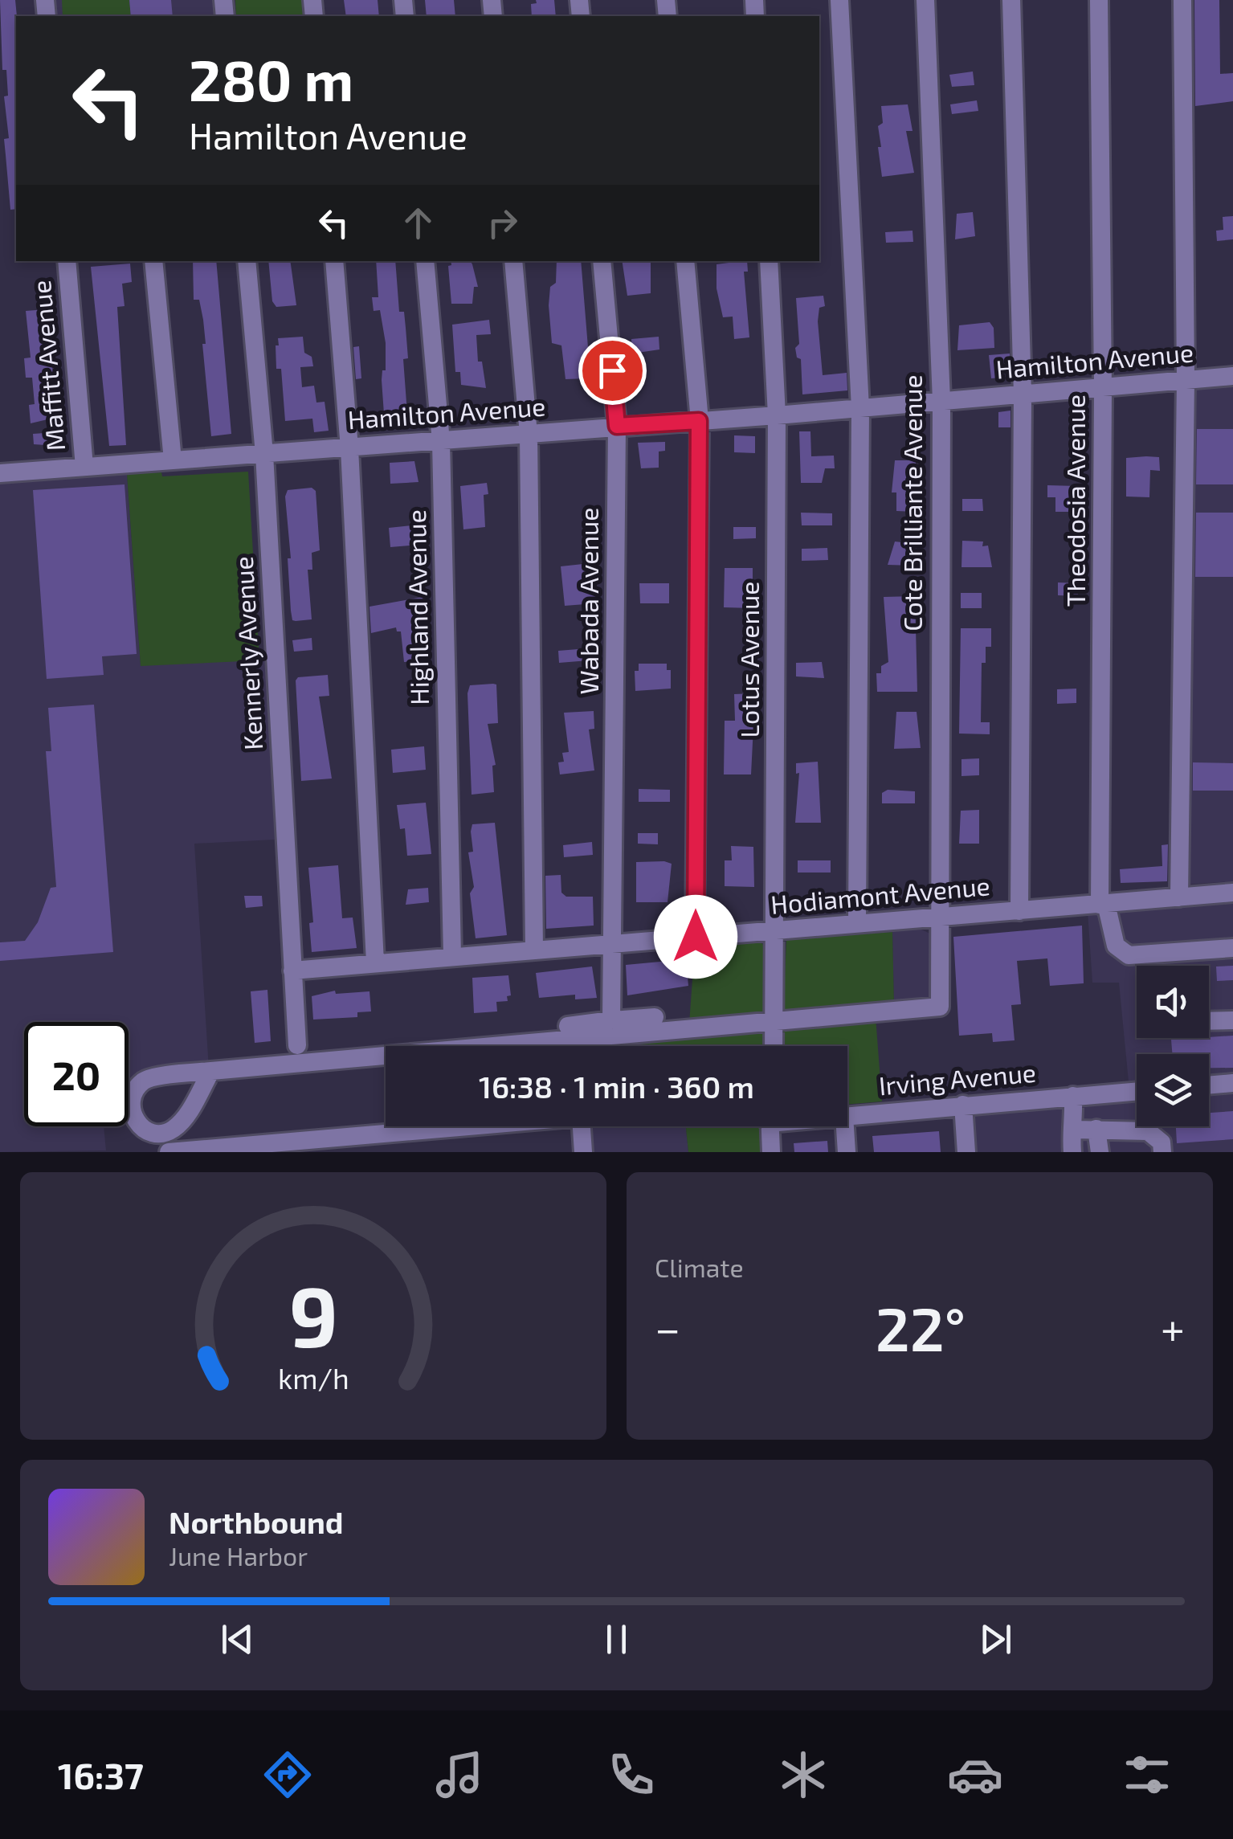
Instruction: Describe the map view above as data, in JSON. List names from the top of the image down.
{
  "streets": {
    "street": [
      "Hamilton Avenue",
      "Maffitt Avenue",
      "Theodosia Avenue",
      "Cote Brilliante Avenue",
      "Wabada Avenue",
      "Highland Avenue",
      "Kennerly Avenue",
      "Lotus Avenue",
      "Hodiamont Avenue",
      "Irving Avenue"
    ]
  },
  "crossings": [
    ["Hamilton Avenue", "Maffitt Avenue"],
    ["Hamilton Avenue", "Theodosia Avenue"],
    ["Hamilton Avenue", "Cote Brilliante Avenue"],
    ["Hamilton Avenue", "Wabada Avenue"],
    ["Hamilton Avenue", "Highland Avenue"],
    ["Hamilton Avenue", "Kennerly Avenue"],
    ["Hamilton Avenue", "Lotus Avenue"],
    ["Theodosia Avenue", "Hodiamont Avenue"],
    ["Cote Brilliante Avenue", "Lotus Avenue"],
    ["Cote Brilliante Avenue", "Hodiamont Avenue"],
    ["Wabada Avenue", "Hodiamont Avenue"],
    ["Highland Avenue", "Hodiamont Avenue"],
    ["Kennerly Avenue", "Hodiamont Avenue"],
    ["Lotus Avenue", "Hodiamont Avenue"]
  ],
  "page": {
    "turn": ["280 m", "Hamilton Avenue"],
    "limit": "20",
    "trip": "16:38 · 1 min · 360 m",
    "tile": "Climate",
    "heat": ["−", "22°", "+"],
    "song": ["Northbound", "June Harbor"],
    "tabs": "16:37",
    "gauge": ["9", "km/h"]
  }
}
